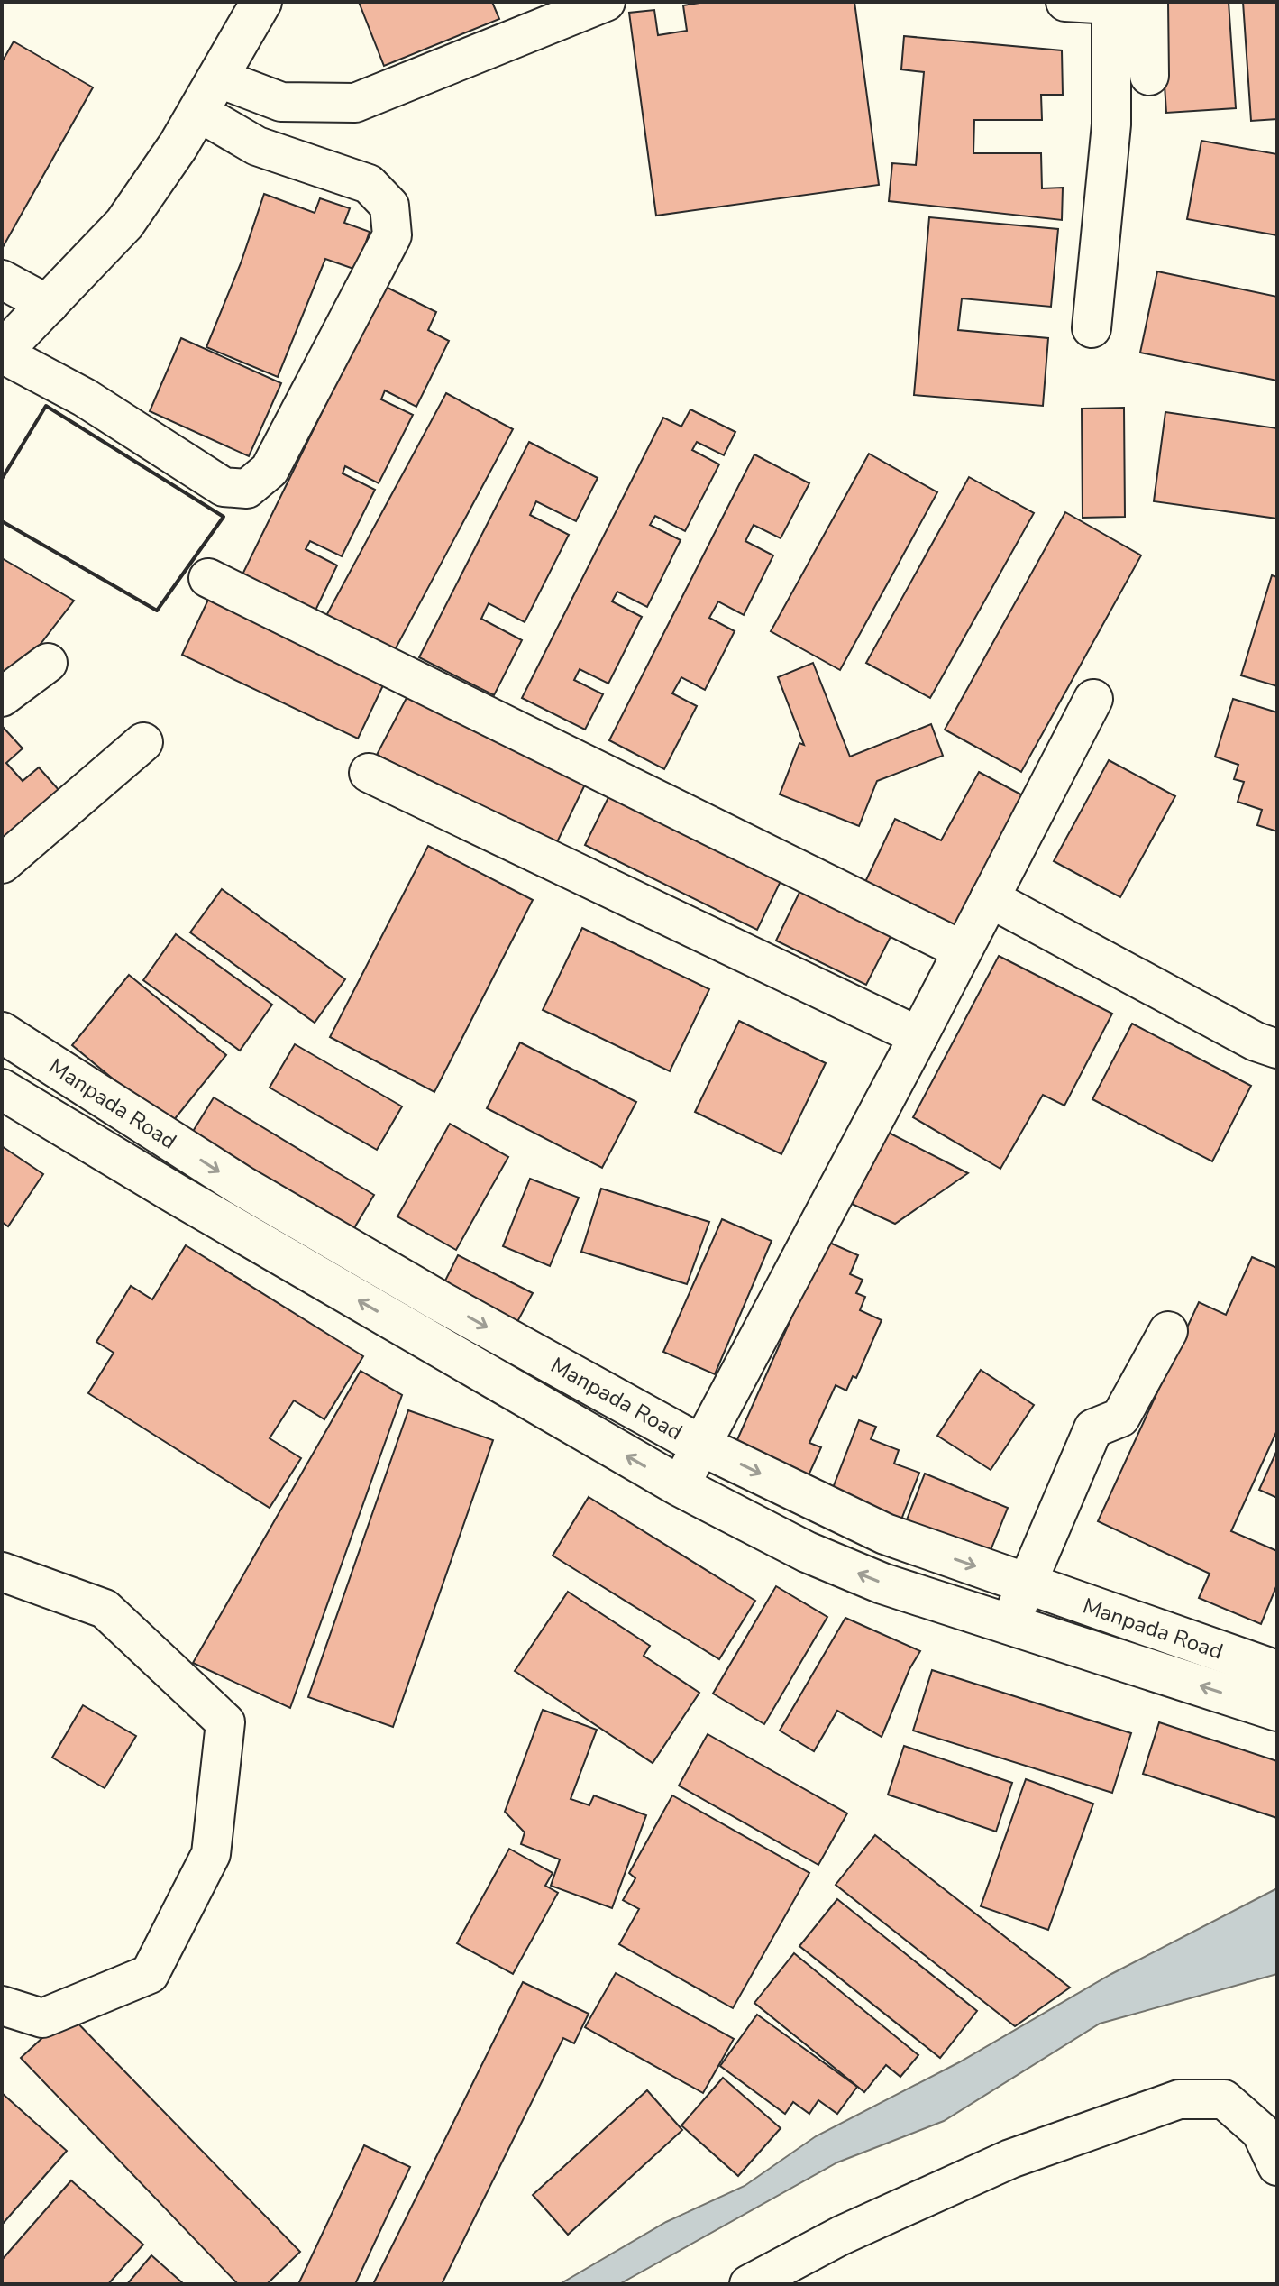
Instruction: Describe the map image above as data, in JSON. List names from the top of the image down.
{
  "streets": {
    "main road": ["Manpada Road"]
  }
}
